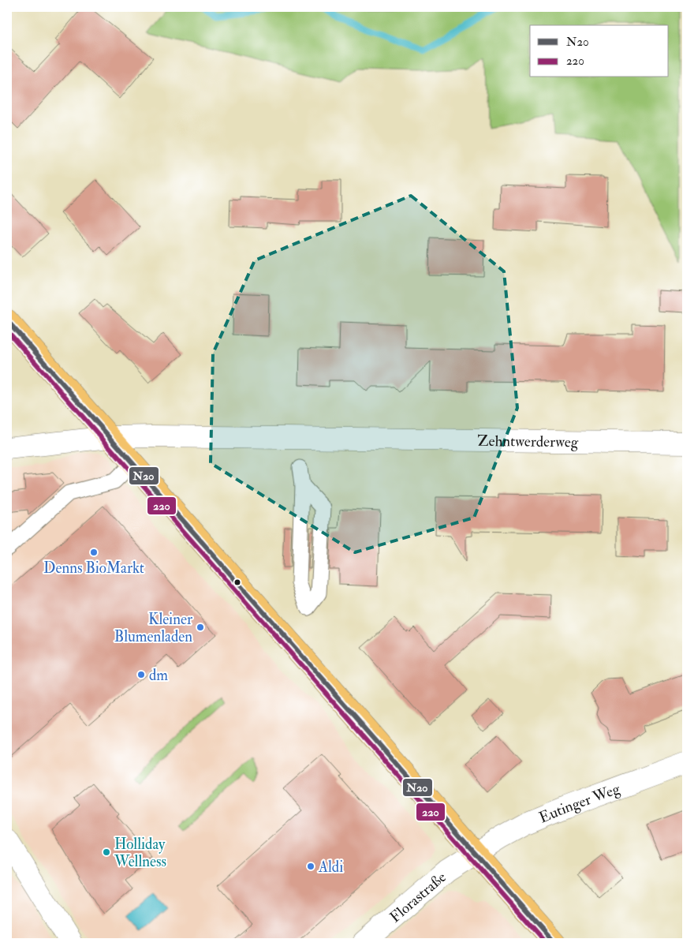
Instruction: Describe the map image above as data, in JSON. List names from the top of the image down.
{
  "streets": {
    "street": ["Zehntwerderweg", "Eutinger Weg", "Florastraße"]
  },
  "crossings": [
    ["Eutinger Weg", "Florastraße"]
  ],
  "places": [
    "Denns BioMarkt",
    "Kleiner Blumenladen",
    "dm",
    "Holliday Wellness",
    "Aldi"
  ],
  "lines": ["transit line N20", "transit line 220"],
  "legend": ["N20", "220"]
}
